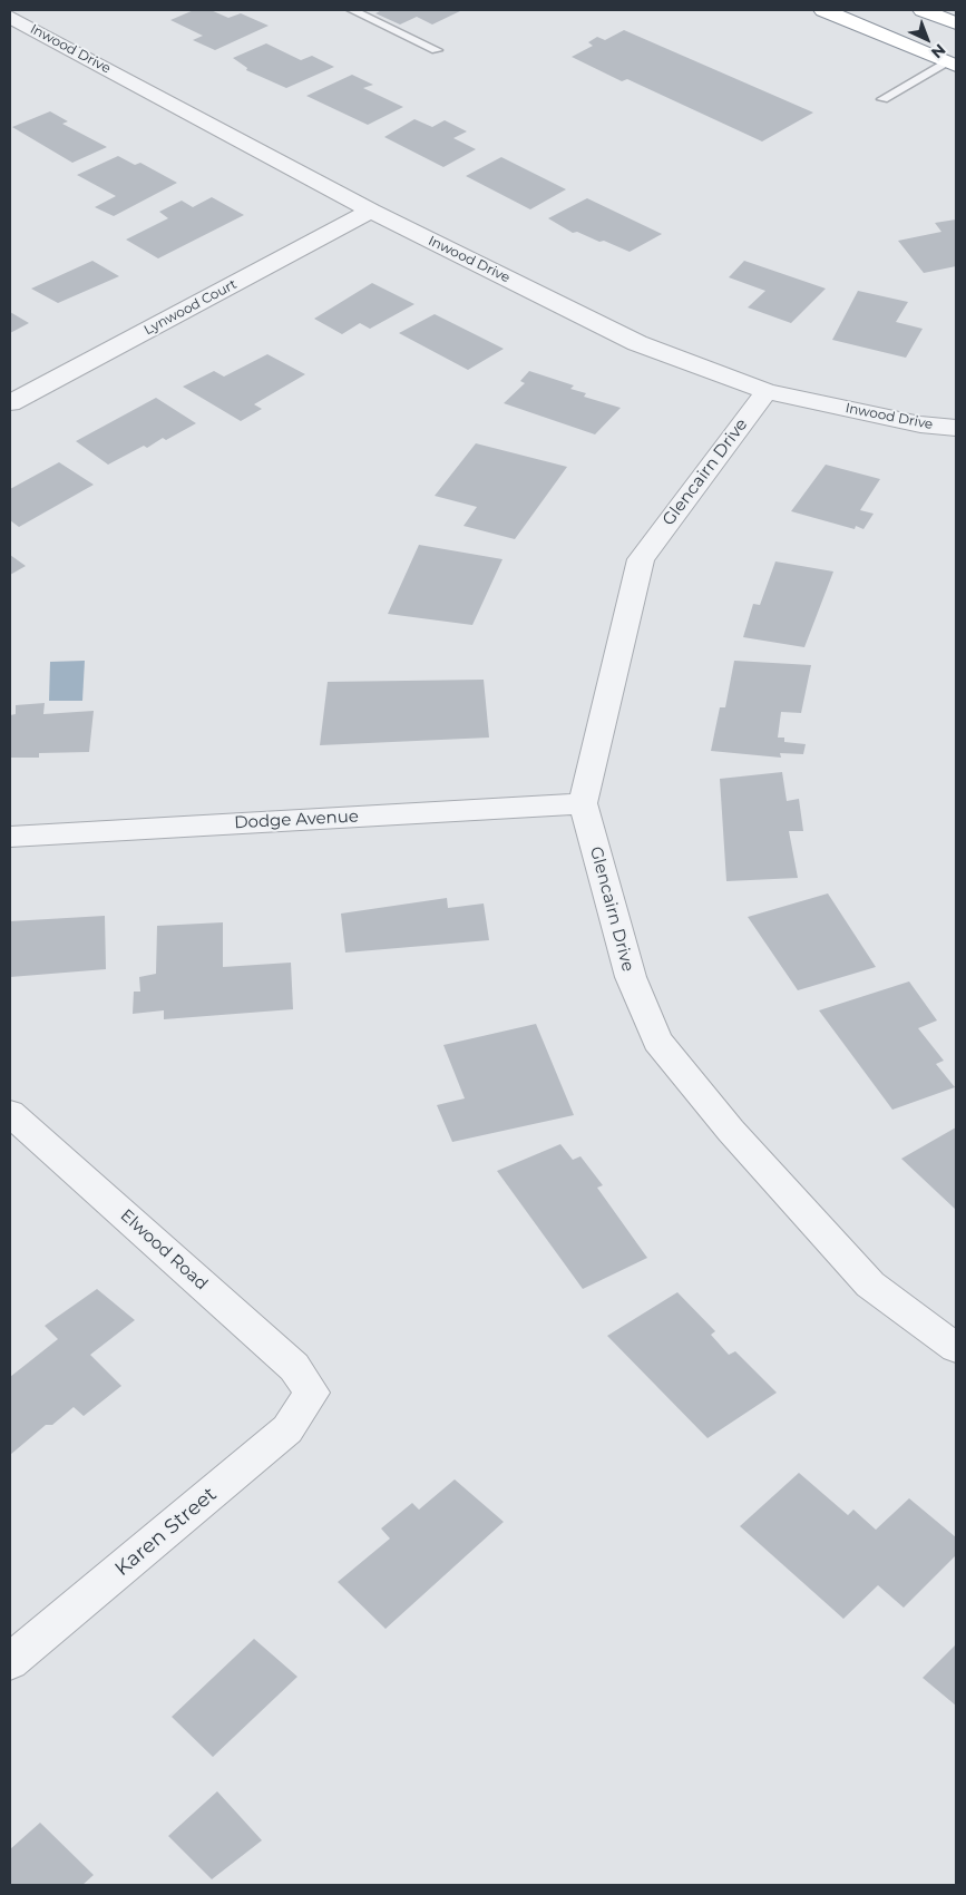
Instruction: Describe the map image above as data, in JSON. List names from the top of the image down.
{
  "streets": {
    "street": [
      "Inwood Drive",
      "Lynwood Court",
      "Glencairn Drive",
      "Dodge Avenue",
      "Elwood Road",
      "Karen Street"
    ]
  },
  "crossings": [
    ["Inwood Drive", "Lynwood Court"],
    ["Inwood Drive", "Glencairn Drive"],
    ["Glencairn Drive", "Dodge Avenue"],
    ["Elwood Road", "Karen Street"]
  ],
  "north": "bottom right"
}
